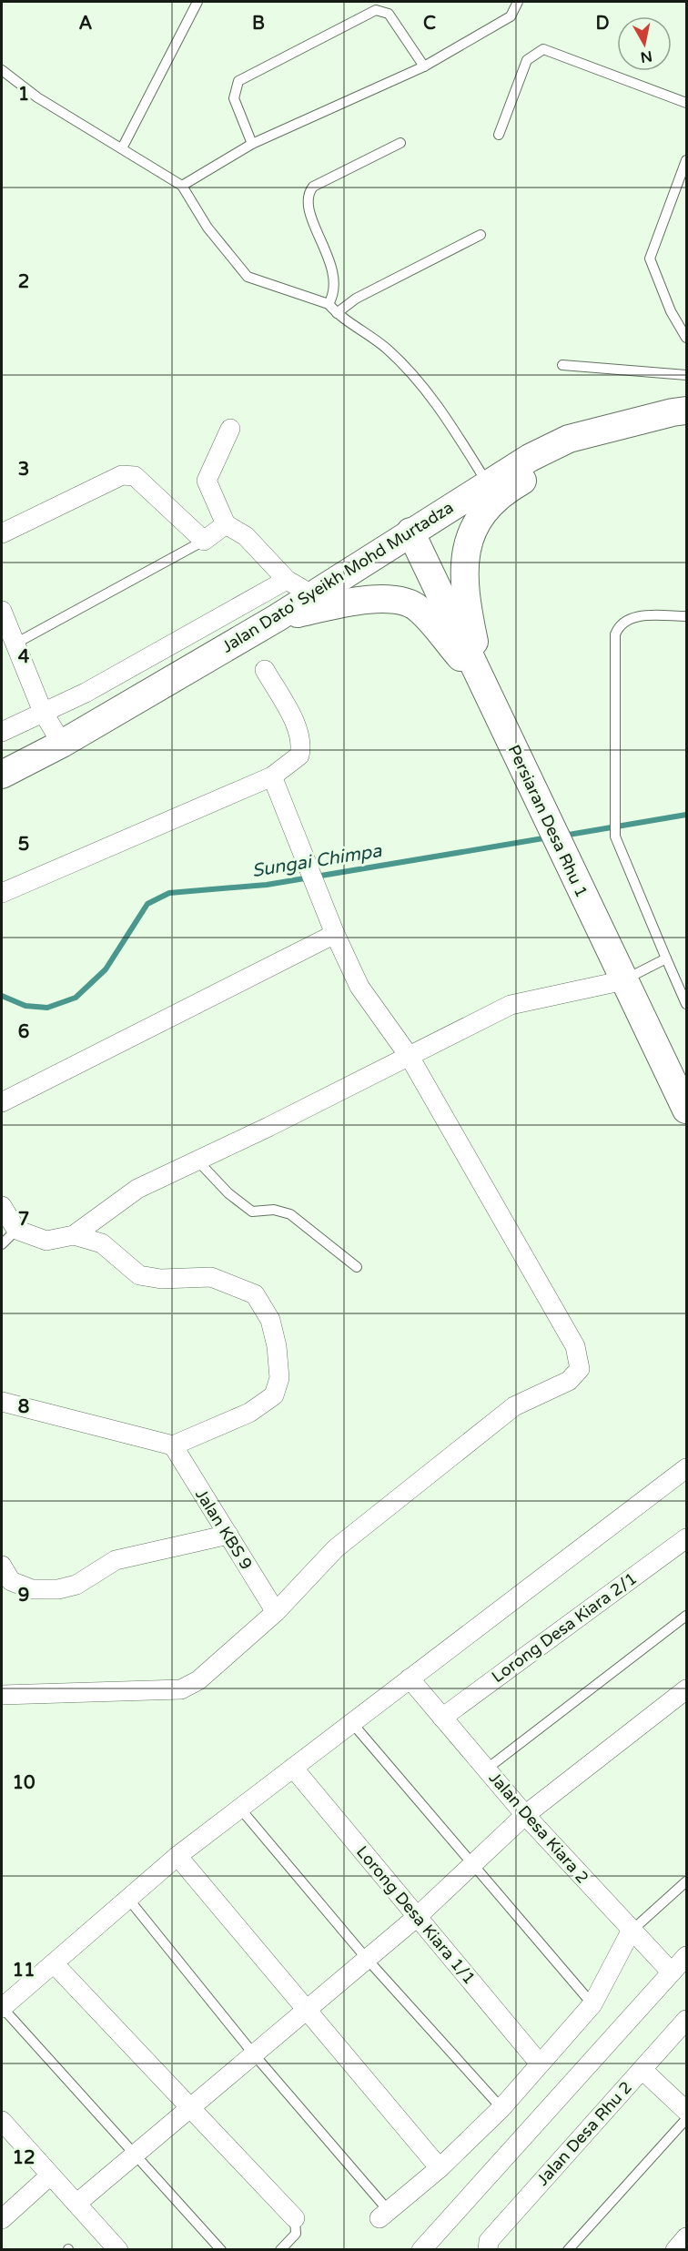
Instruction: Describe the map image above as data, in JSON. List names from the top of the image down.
{
  "streets": {
    "main road": ["Jalan Dato' Syeikh Mohd Murtadza", "Persiaran Desa Rhu 1"],
    "street": [
      "Jalan KBS 9",
      "Lorong Desa Kiara 2/1",
      "Jalan Desa Kiara 2",
      "Lorong Desa Kiara 1/1",
      "Jalan Desa Rhu 2"
    ]
  },
  "crossings": [
    ["Jalan Dato' Syeikh Mohd Murtadza", "Persiaran Desa Rhu 1"],
    ["Lorong Desa Kiara 2/1", "Jalan Desa Kiara 2"]
  ],
  "water": ["Sungai Chimpa"],
  "north": "bottom",
  "grid": {
    "columns": [
      "A",
      "B",
      "C",
      "D"
    ],
    "rows": [
      "1",
      "2",
      "3",
      "4",
      "5",
      "6",
      "7",
      "8",
      "9",
      "10",
      "11",
      "12"
    ]
  }
}
